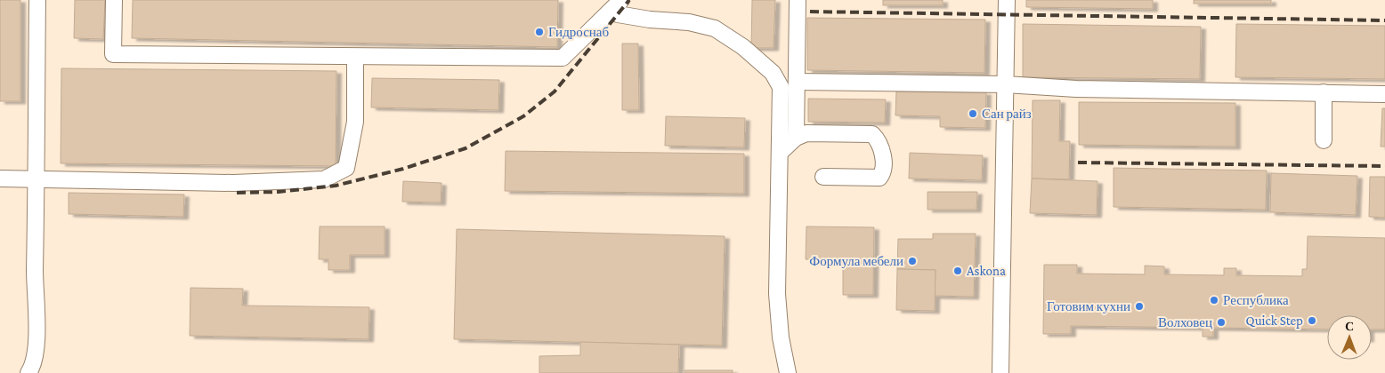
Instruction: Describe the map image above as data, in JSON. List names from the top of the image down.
{
  "places": [
    "Гидроснаб",
    "Сан райз",
    "Формула мебели",
    "Askona",
    "Республика",
    "Готовим кухни",
    "Quick Step",
    "Волховец"
  ],
  "north": "top"
}
